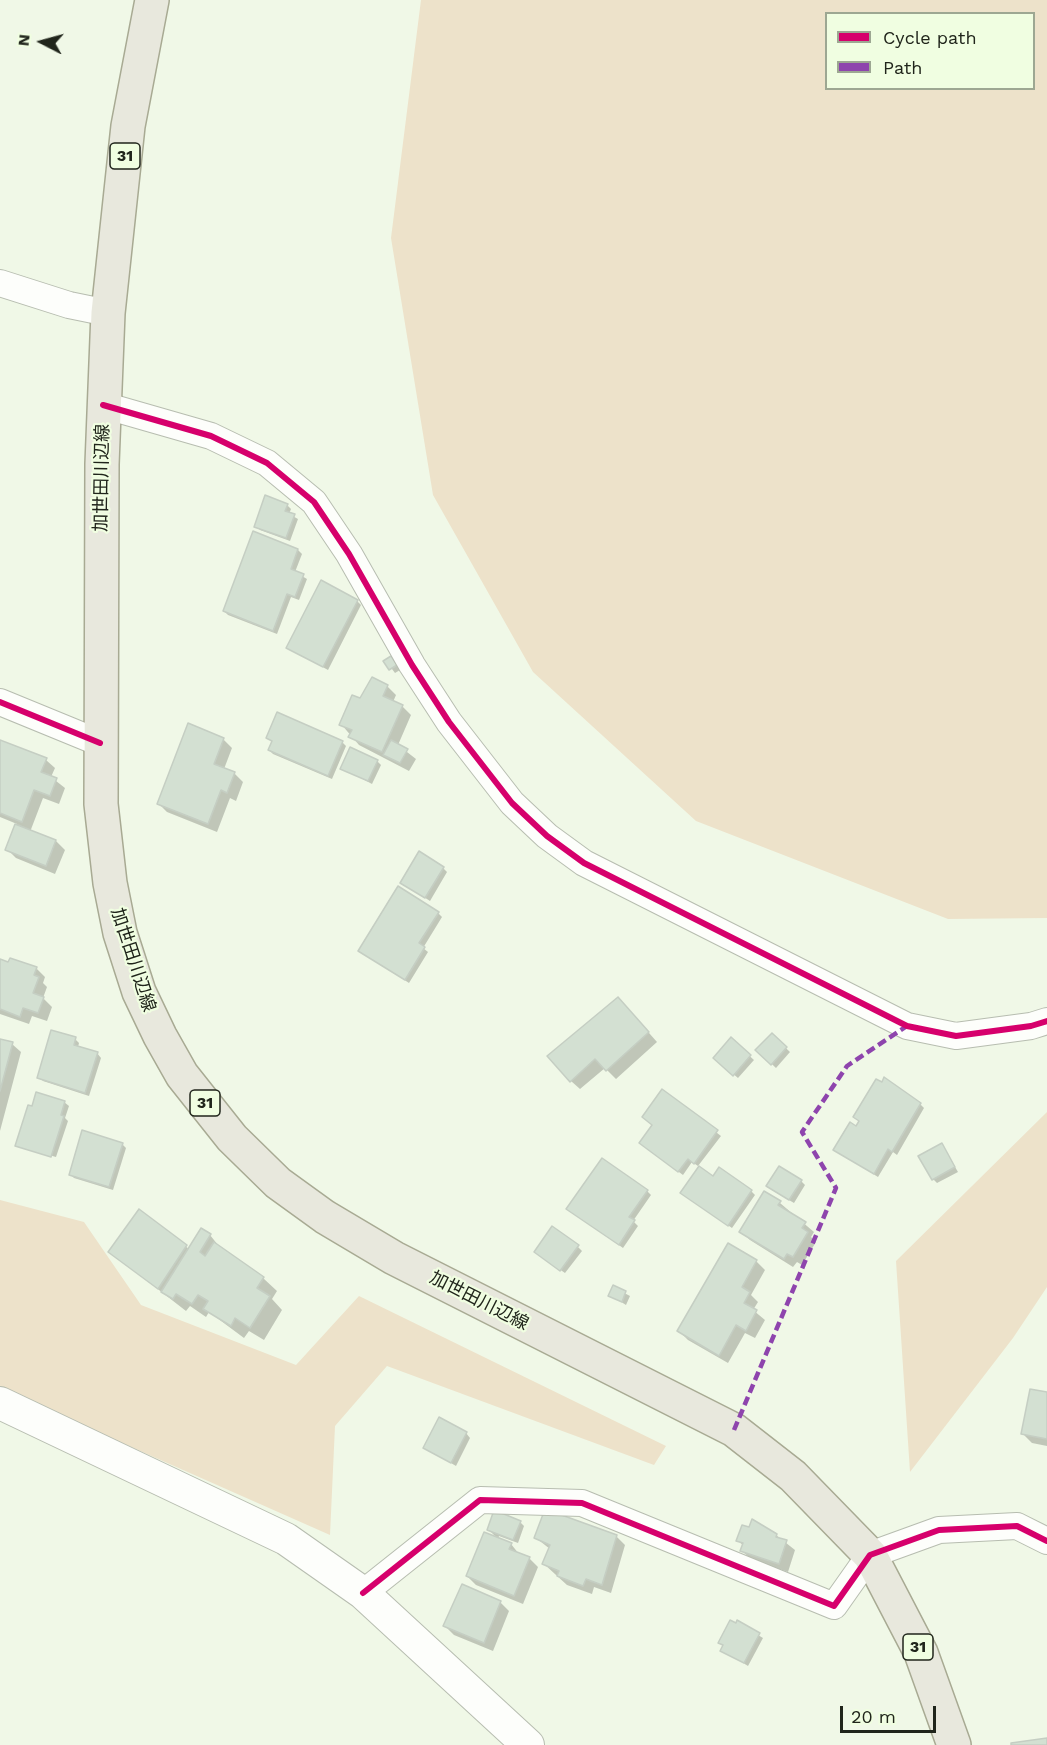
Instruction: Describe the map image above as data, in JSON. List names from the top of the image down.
{
  "streets": {
    "main road": ["31", "加世田川辺線"]
  },
  "legend": ["Cycle path", "Path"],
  "scale_bar": "20 m",
  "north": "left"
}
